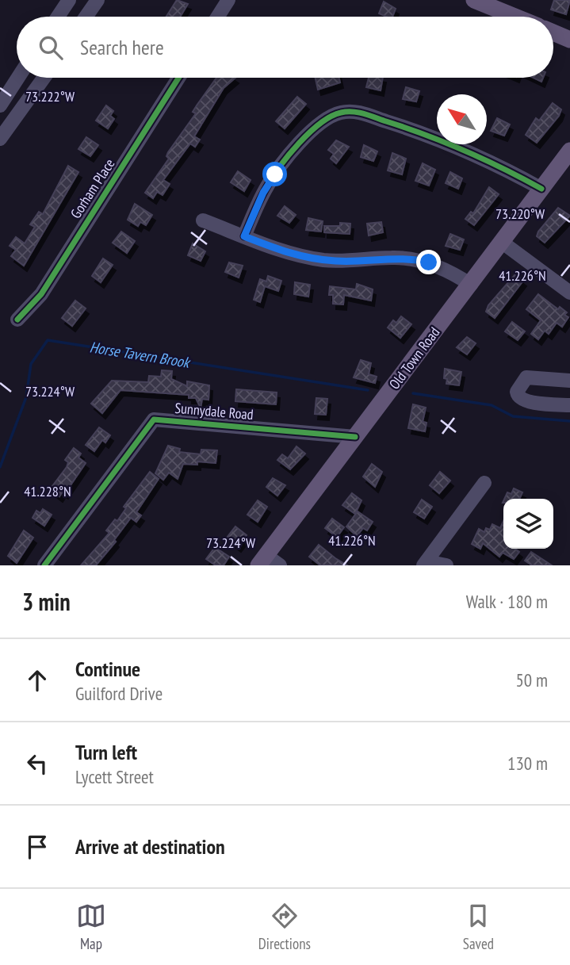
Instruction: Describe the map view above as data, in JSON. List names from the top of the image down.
{
  "streets": {
    "main road": ["Old Town Road"],
    "street": ["Gorham Place", "Sunnydale Road"]
  },
  "crossings": [
    ["Old Town Road", "Sunnydale Road"]
  ],
  "water": ["Horse Tavern Brook"],
  "north": "top left",
  "page": {
    "search": "Search here",
    "heading": ["3 min", "Walk · 180 m"],
    "list": [
      ["Continue", "Guilford Drive", "50 m"],
      ["Turn left", "Lycett Street", "130 m"],
      "Arrive at destination"
    ],
    "nav": ["Map", "Directions", "Saved"]
  },
  "coordinates": [
    "73.222°W",
    "73.220°W",
    "41.226°N",
    "73.224°W",
    "41.228°N"
  ]
}
